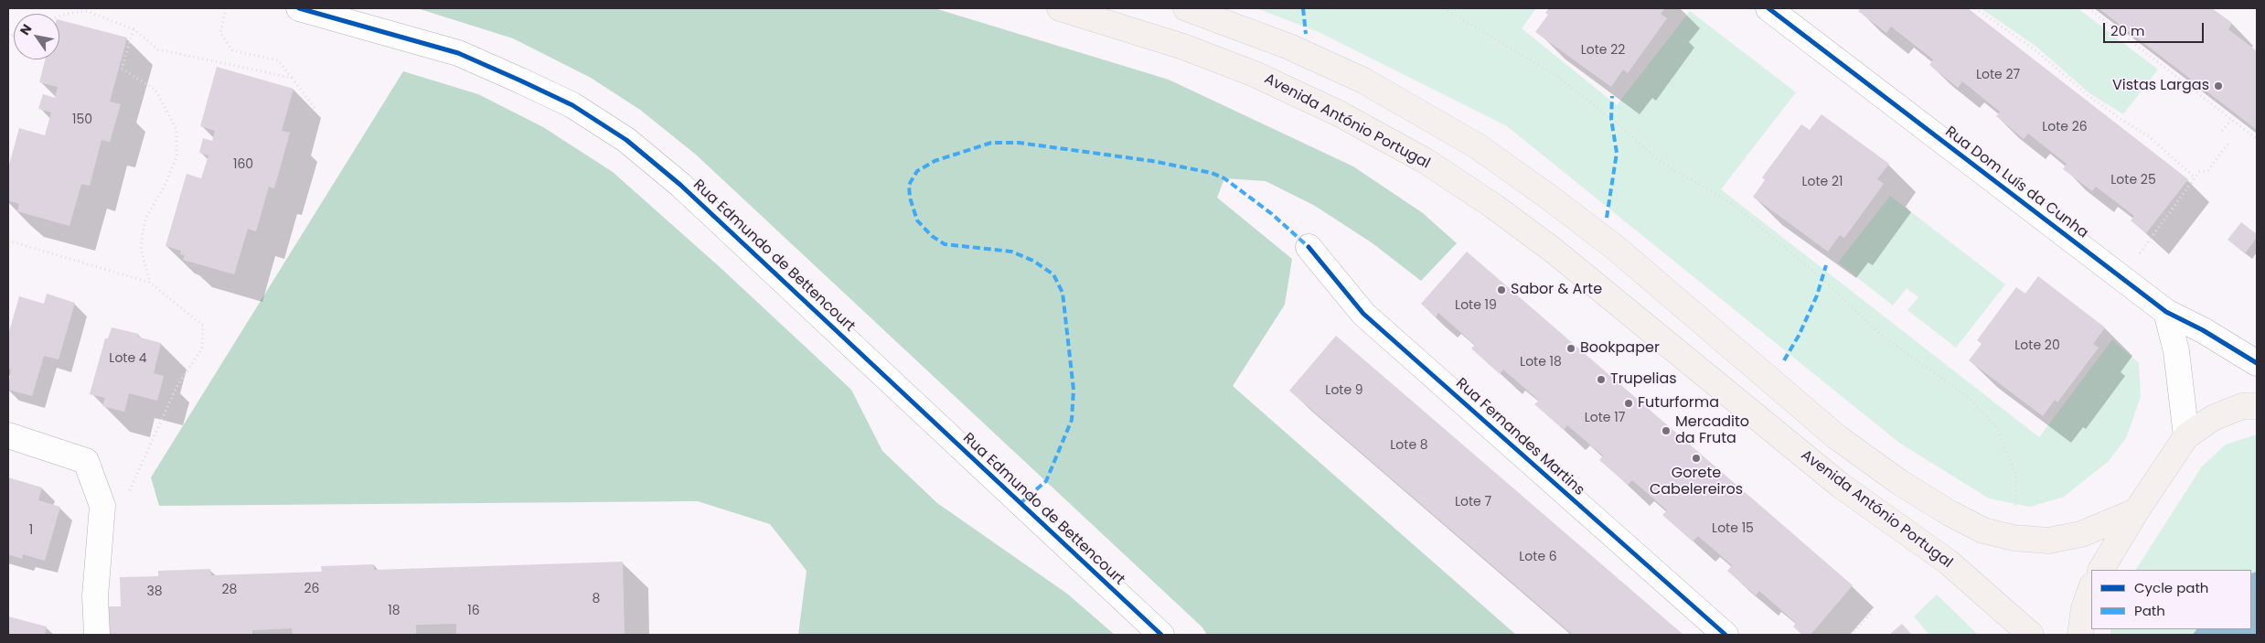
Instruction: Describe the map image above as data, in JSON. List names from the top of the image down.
{
  "streets": {
    "main road": ["Avenida António Portugal"],
    "street": ["Rua Dom Luís da Cunha", "Rua Edmundo de Bettencourt", "Rua Fernandes Martins"]
  },
  "places": [
    "Vistas Largas",
    "Sabor & Arte",
    "Bookpaper",
    "Trupelias",
    "Futurforma",
    "Mercadito da Fruta",
    "Gorete Cabelereiros"
  ],
  "house_numbers": [
    "Lote 22",
    "Lote 27",
    "150",
    "Lote 26",
    "160",
    "Lote 25",
    "Lote 21",
    "Lote 19",
    "Lote 20",
    "Lote 4",
    "Lote 18",
    "Lote 9",
    "Lote 17",
    "Lote 8",
    "Lote 7",
    "Lote 15",
    "1",
    "Lote 6",
    "26",
    "28",
    "38",
    "8",
    "18",
    "16"
  ],
  "legend": ["Cycle path", "Path"],
  "scale_bar": "20 m",
  "north": "top left"
}
